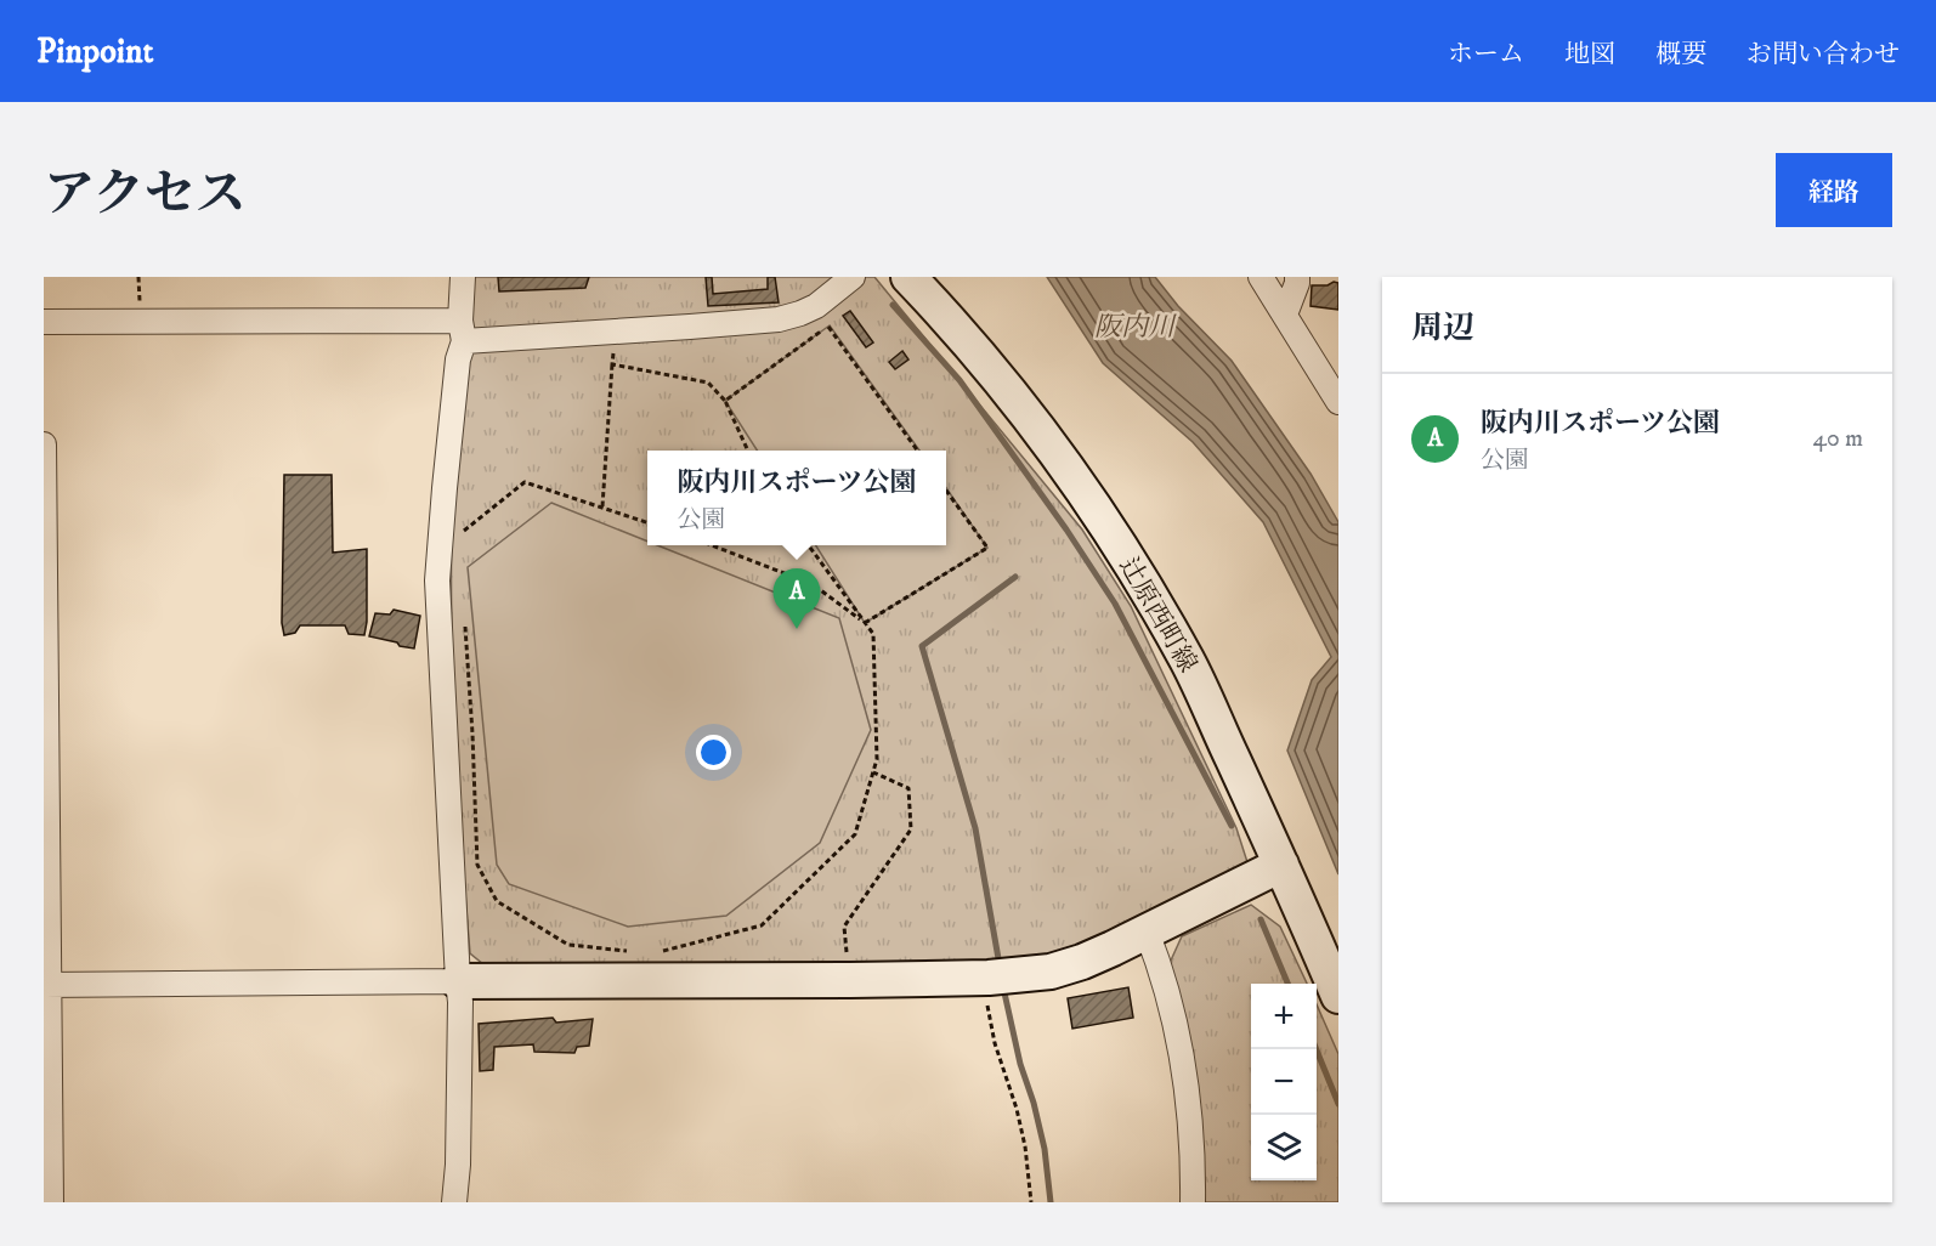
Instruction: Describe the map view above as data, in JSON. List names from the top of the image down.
{
  "streets": {
    "main road": ["辻原西町線"]
  },
  "water": ["阪内川"],
  "page": {
    "header": "Pinpoint",
    "nav": [
      "ホーム",
      "地図",
      "概要",
      "お問い合わせ"
    ],
    "title": "アクセス",
    "buttons": "経路",
    "heading": "周辺",
    "list": [
      {
        "mark": "A",
        "name": "阪内川スポーツ公園",
        "note": "公園",
        "value": "40 m"
      }
    ],
    "popup": ["阪内川スポーツ公園", "公園"],
    "pins": "A",
    "map_buttons": ["+", "−"]
  }
}
